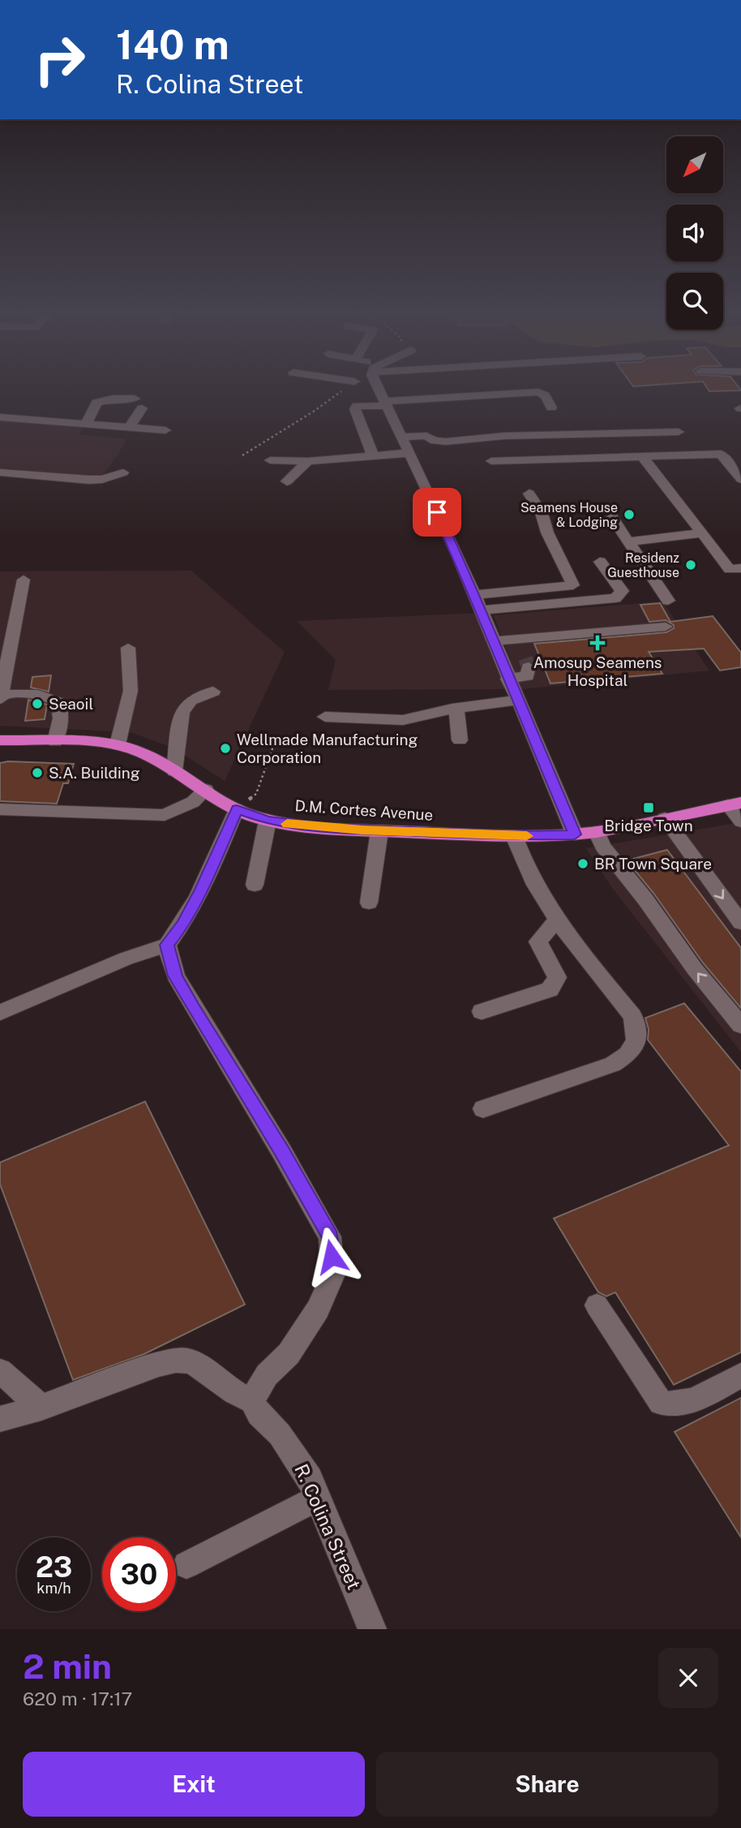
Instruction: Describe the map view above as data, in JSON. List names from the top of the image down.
{
  "streets": {
    "highway": ["D.M. Cortes Avenue"],
    "street": ["R. Colina Street"]
  },
  "places": {
    "other": [
      "Seamens House & Lodging",
      "Residenz Guesthouse",
      "Seaoil",
      "Wellmade Manufacturing Corporation",
      "S.A. Building",
      "BR Town Square"
    ],
    "health": ["Amosup Seamens Hospital"],
    "transit": ["Bridge Town"]
  },
  "north": "bottom left",
  "page": {
    "turn": ["140 m", "R. Colina Street"],
    "speed": "23 km/h",
    "limit": "30",
    "heading": ["2 min", "620 m · 17:17"],
    "buttons": ["Exit", "Share"]
  }
}
